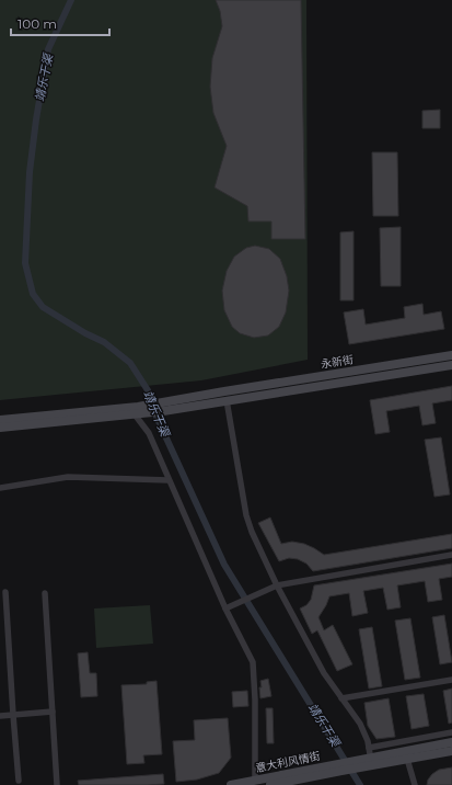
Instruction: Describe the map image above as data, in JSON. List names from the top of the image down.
{
  "streets": {
    "street": ["永新街", "意大利风情街"]
  },
  "water": ["靖乐干渠"],
  "scale_bar": "100 m"
}
